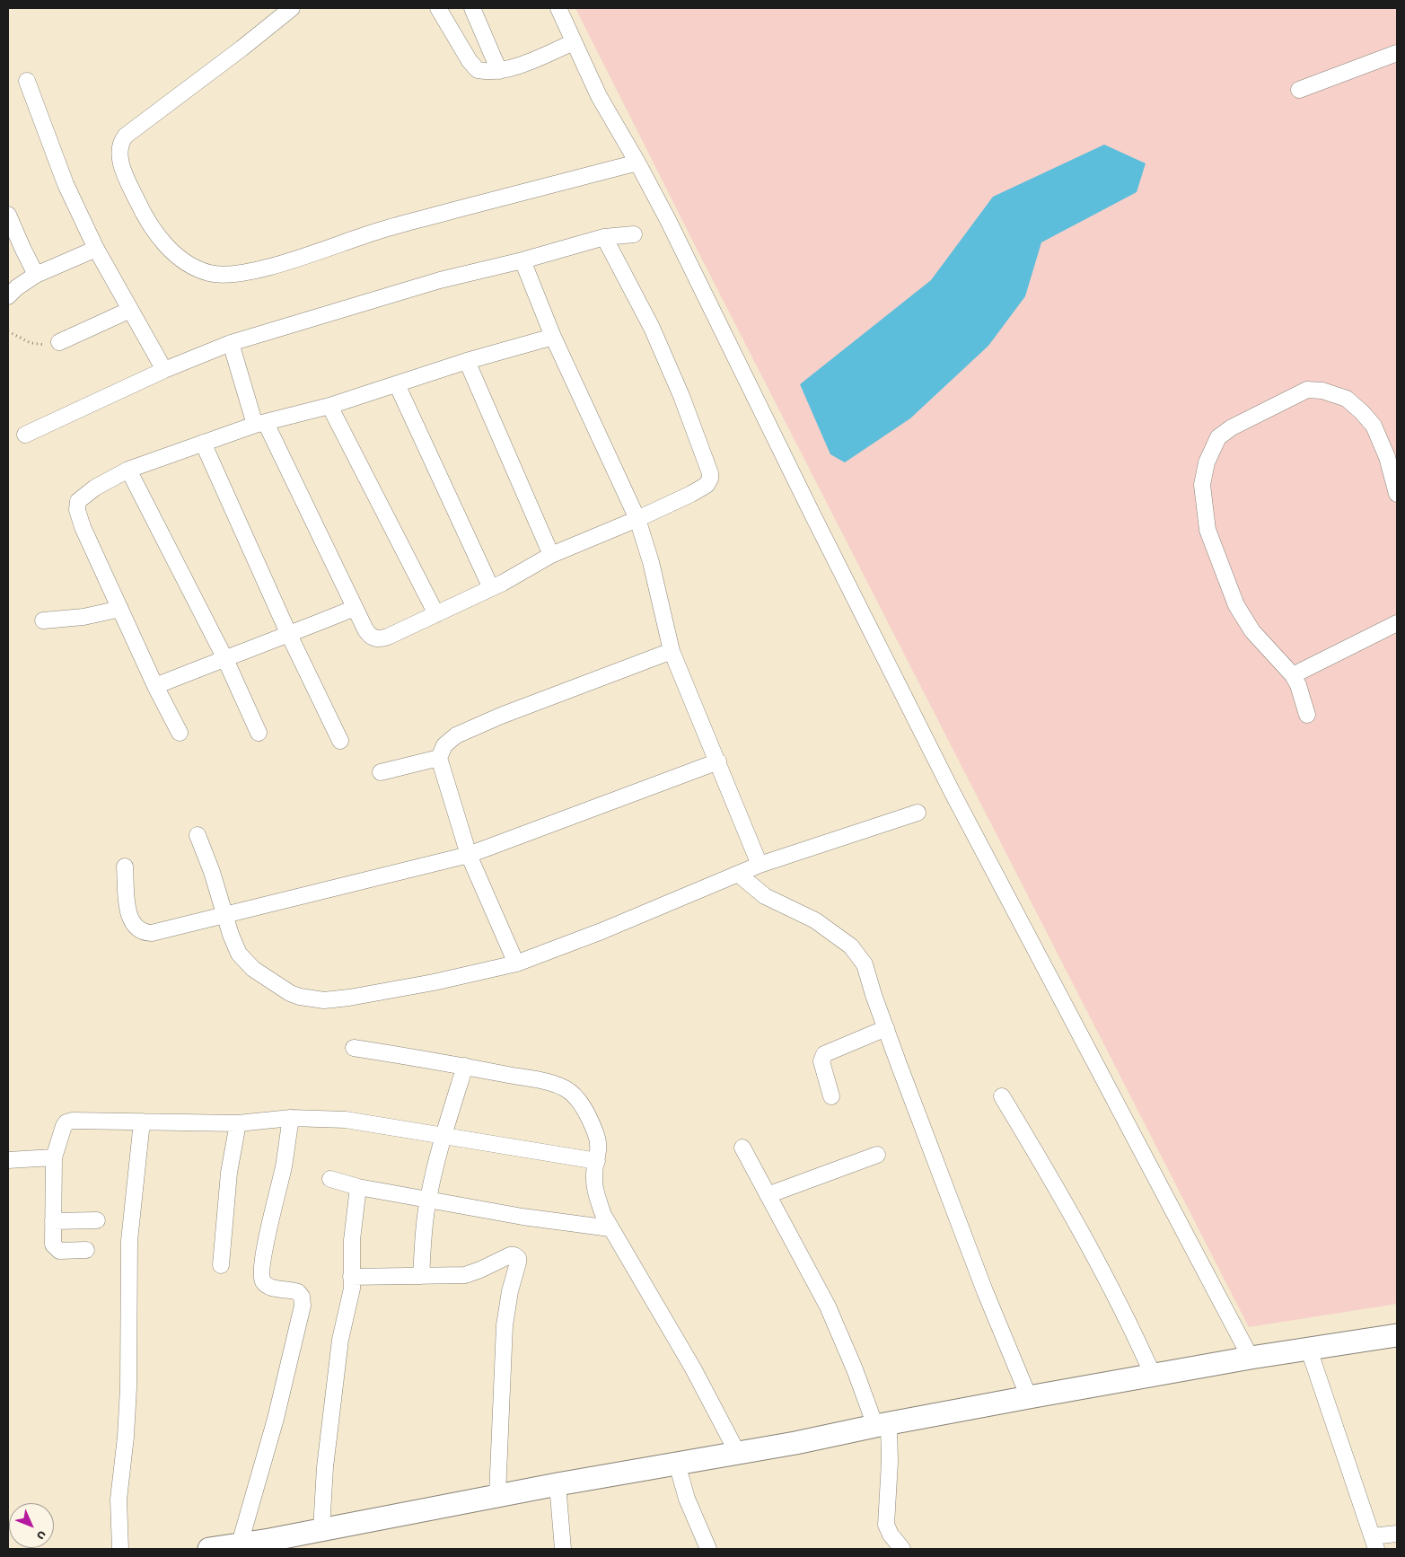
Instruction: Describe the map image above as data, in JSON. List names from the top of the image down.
{
  "north": "bottom right"
}
